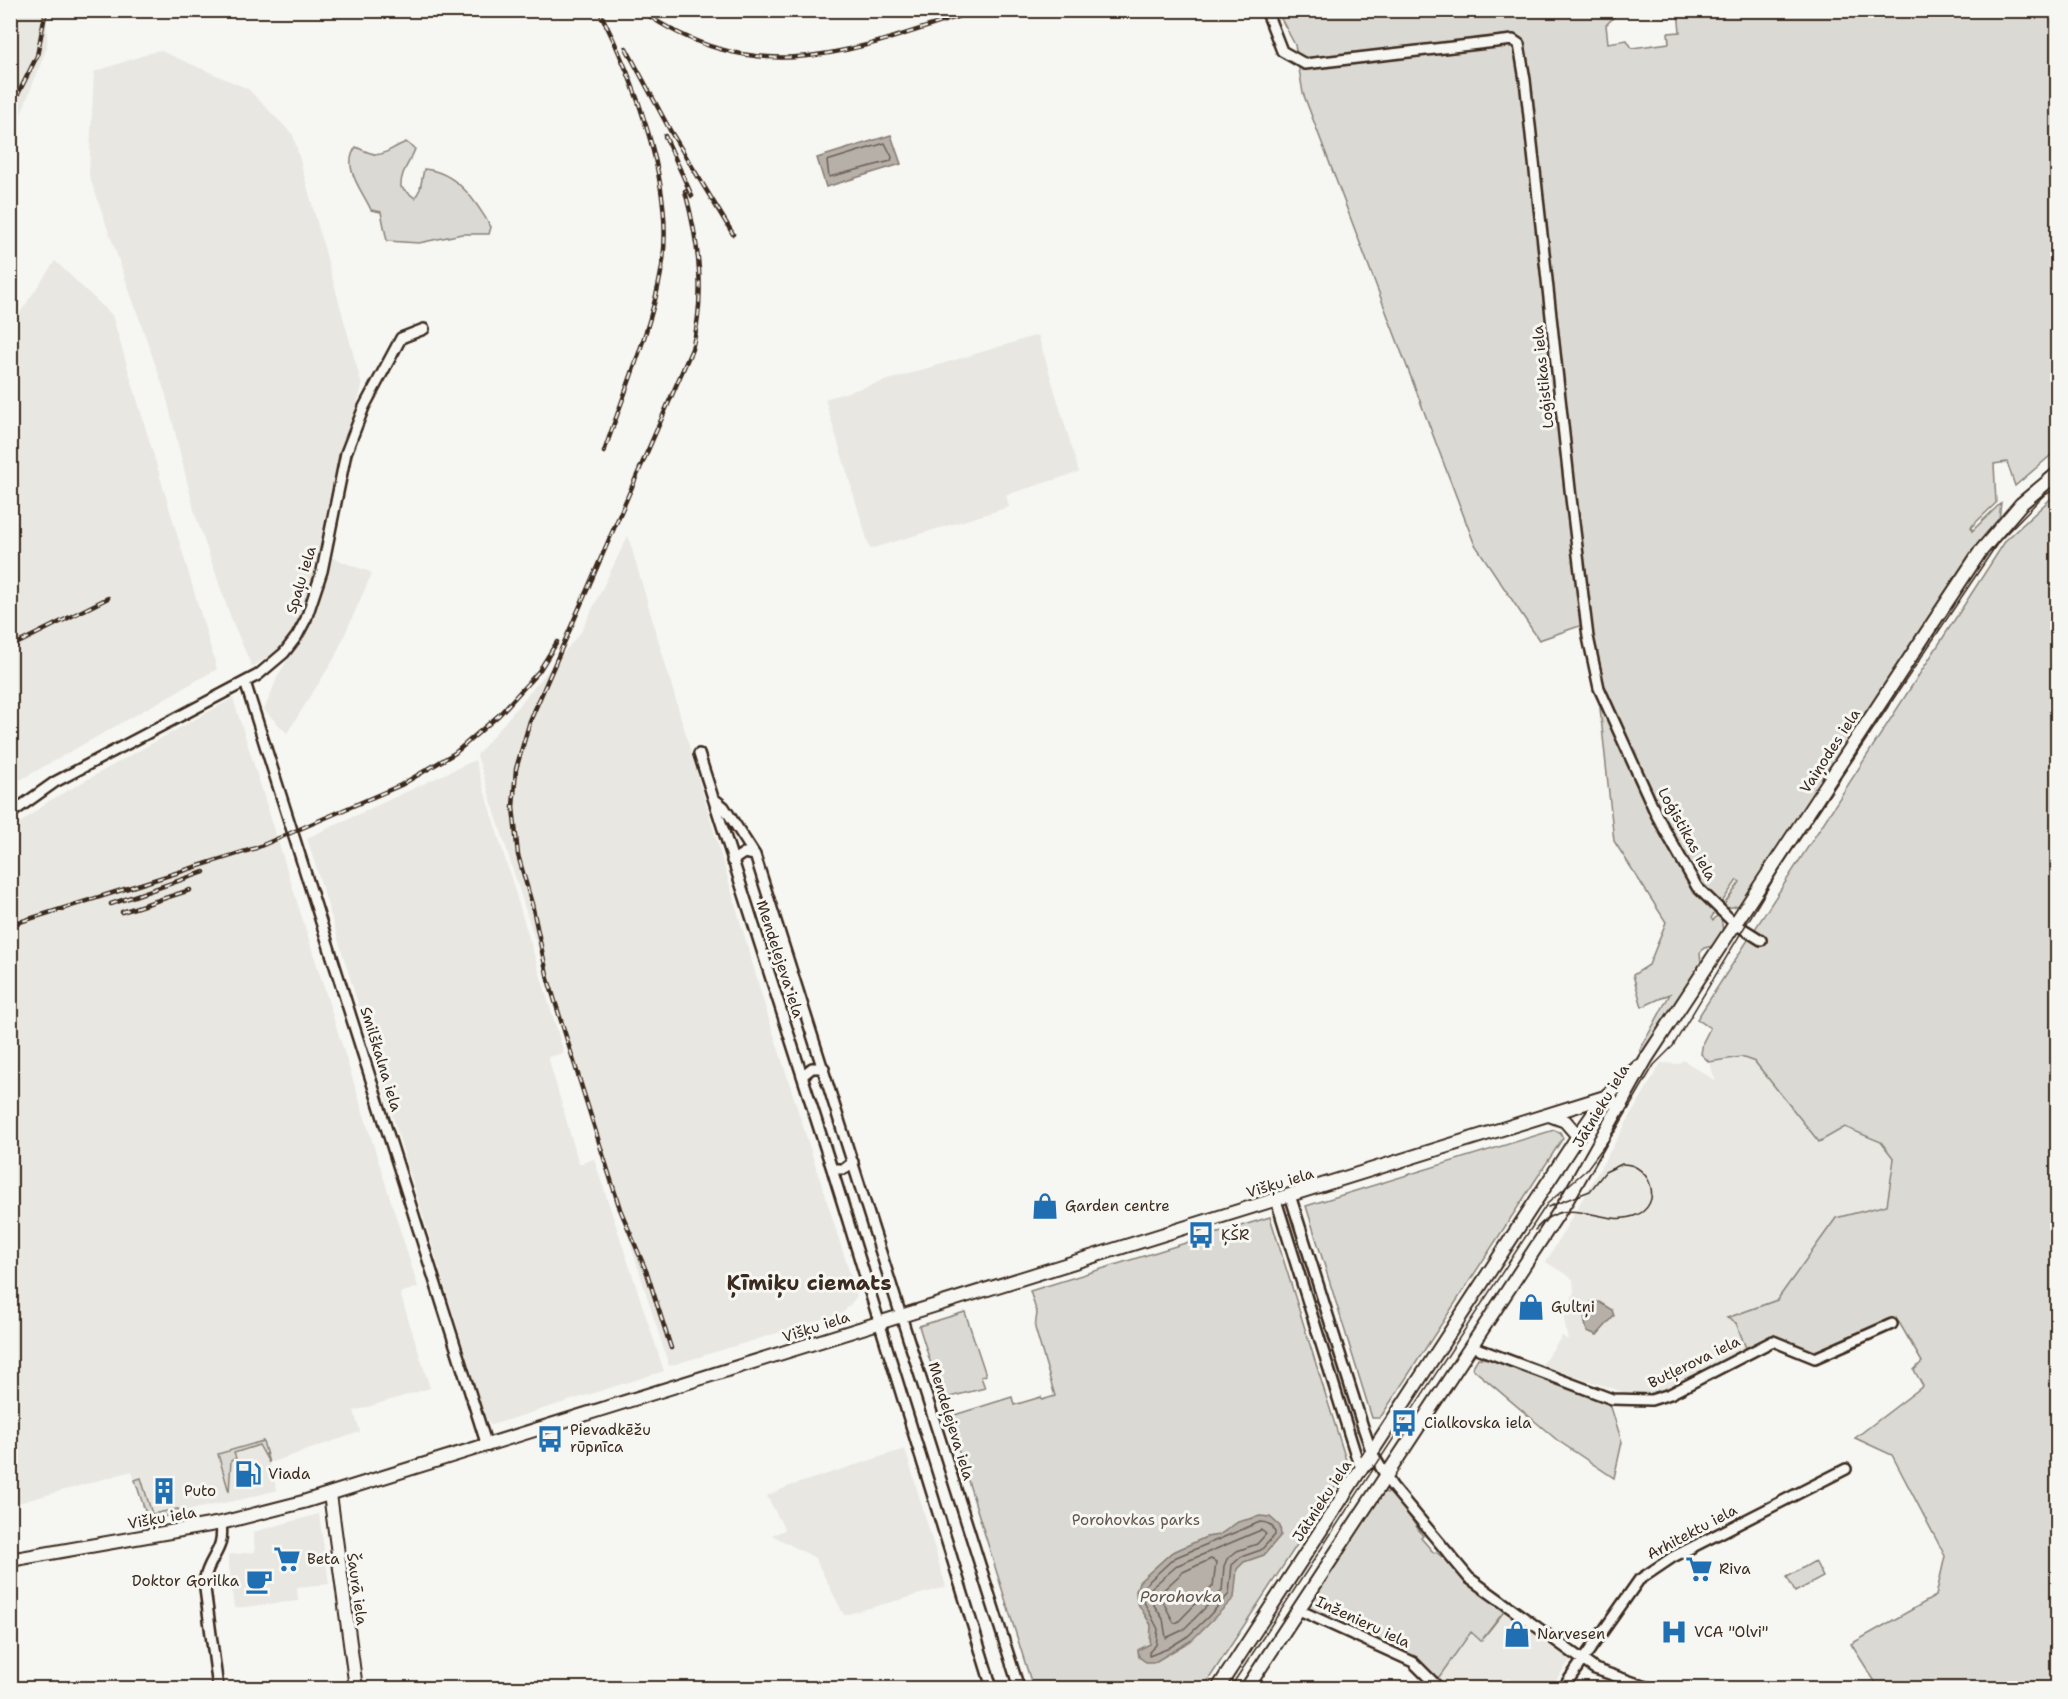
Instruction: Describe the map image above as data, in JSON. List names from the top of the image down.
{
  "streets": {
    "street": [
      "Loģistikas iela",
      "Spaļu iela",
      "Vaiņodes iela",
      "Mendeļejeva iela",
      "Smilškalna iela",
      "Jātnieku iela",
      "Višķu iela",
      "Butļerova iela",
      "Arhitektu iela",
      "Šaurā iela",
      "Inženieru iela"
    ]
  },
  "crossings": [
    ["Loģistikas iela", "Vaiņodes iela"],
    ["Spaļu iela", "Smilškalna iela"],
    ["Vaiņodes iela", "Jātnieku iela"],
    ["Mendeļejeva iela", "Višķu iela"],
    ["Smilškalna iela", "Višķu iela"],
    ["Jātnieku iela", "Višķu iela"],
    ["Jātnieku iela", "Butļerova iela"],
    ["Jātnieku iela", "Inženieru iela"],
    ["Višķu iela", "Šaurā iela"]
  ],
  "districts": ["Ķīmiķu ciemats"],
  "water": ["Porohovka"],
  "parks": ["Porohovkas parks"],
  "places": {
    "shop": ["Garden centre", "Gultņi", "Narvesen"],
    "bus stop": ["ĶŠR", "Cialkovska iela", "Pievadkēžu rūpnīca"],
    "fuel station": ["Viada"],
    "building": ["Puto"],
    "supermarket": ["Beta", "Riva"],
    "cafe": ["Doktor Gorilka"],
    "hospital": ["VCA \"Olvi\""]
  }
}
